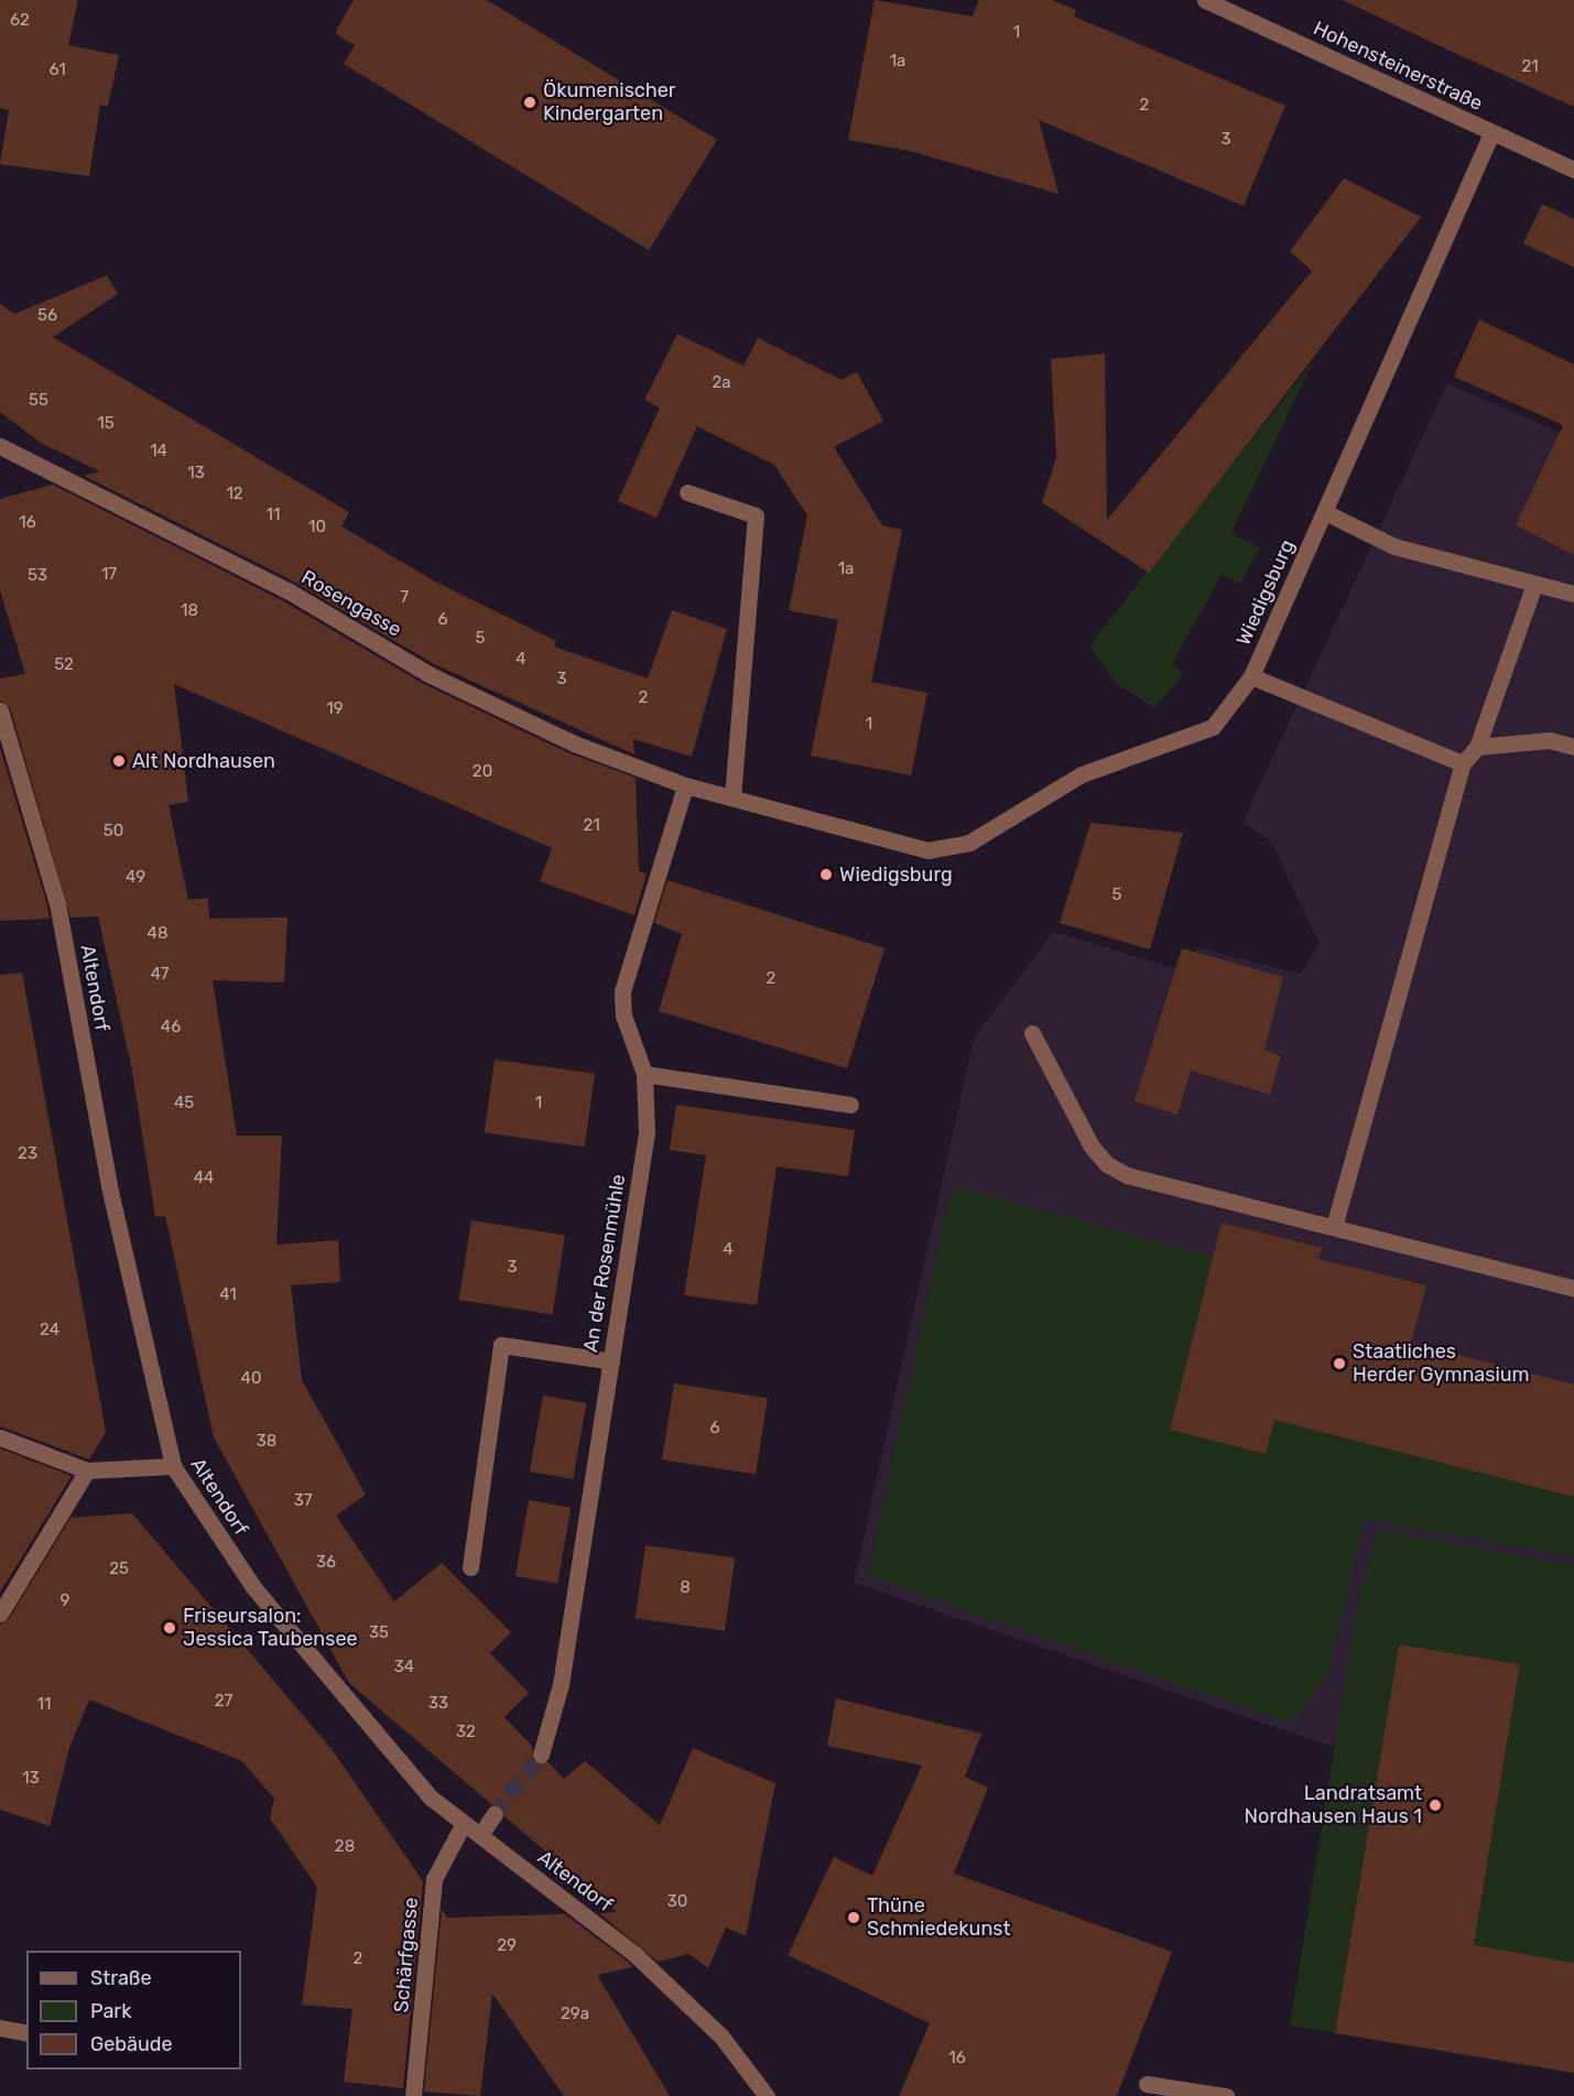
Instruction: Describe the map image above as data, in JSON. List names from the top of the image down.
{
  "streets": {
    "street": [
      "Hohensteinerstraße",
      "Wiedigsburg",
      "Rosengasse",
      "Altendorf",
      "An der Rosenmühle",
      "Schärfgasse"
    ]
  },
  "crossings": [
    ["Hohensteinerstraße", "Wiedigsburg"],
    ["Wiedigsburg", "Rosengasse"],
    ["Wiedigsburg", "An der Rosenmühle"],
    ["Rosengasse", "An der Rosenmühle"],
    ["Altendorf", "Schärfgasse"]
  ],
  "places": [
    "Ökumenischer Kindergarten",
    "Alt Nordhausen",
    "Wiedigsburg",
    "Staatliches Herder Gymnasium",
    "Friseursalon: Jessica Taubensee",
    "Landratsamt Nordhausen Haus 1",
    "Thüne Schmiedekunst"
  ],
  "house_numbers": [
    "62",
    "1",
    "1a",
    "21",
    "61",
    "2",
    "3",
    "56",
    "2a",
    "55",
    "15",
    "14",
    "13",
    "12",
    "11",
    "16",
    "10",
    "1a",
    "17",
    "53",
    "7",
    "18",
    "6",
    "5",
    "4",
    "52",
    "3",
    "2",
    "19",
    "1",
    "20",
    "21",
    "50",
    "49",
    "5",
    "48",
    "47",
    "2",
    "46",
    "45",
    "1",
    "23",
    "44",
    "4",
    "3",
    "41",
    "24",
    "40",
    "6",
    "38",
    "37",
    "36",
    "25",
    "8",
    "9",
    "35",
    "34",
    "27",
    "33",
    "11",
    "32",
    "13",
    "28",
    "30",
    "29",
    "2",
    "29a",
    "16"
  ],
  "legend": ["Straße", "Park", "Gebäude"]
}
